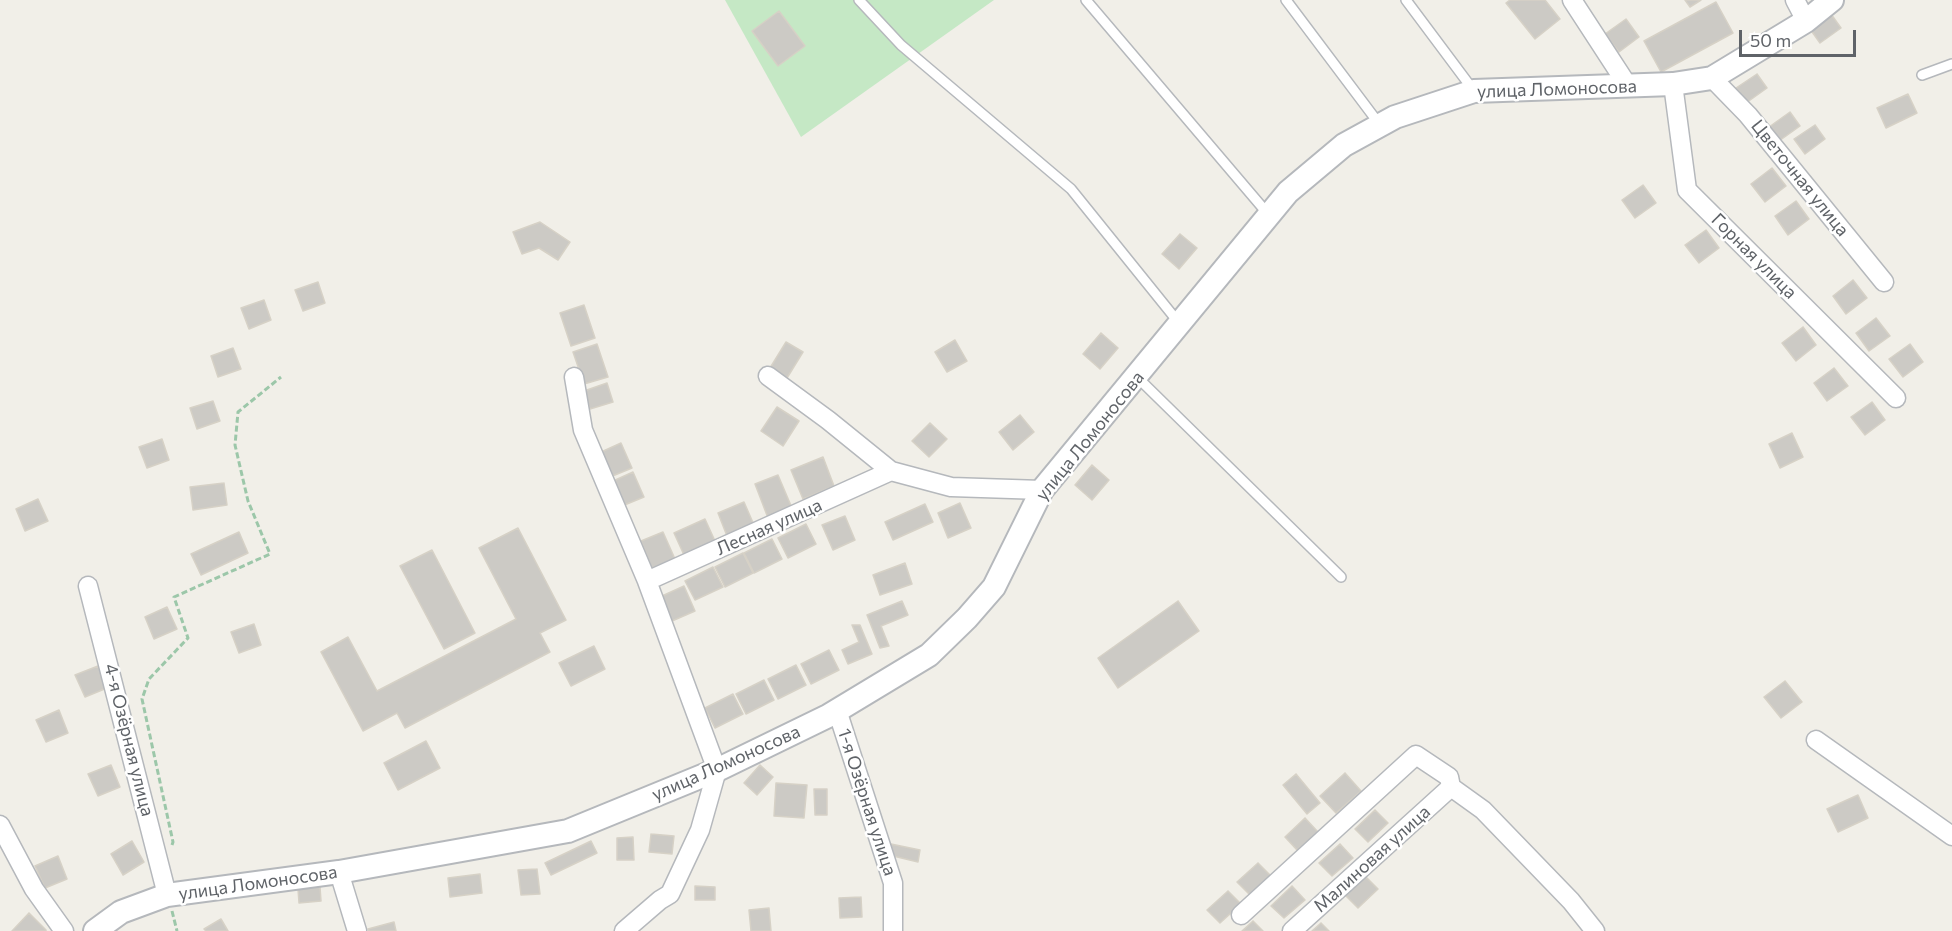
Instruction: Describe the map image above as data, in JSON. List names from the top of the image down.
{
  "streets": {
    "street": [
      "улица Ломоносова",
      "Цветочная улица",
      "Горная улица",
      "Лесная улица",
      "4-я Озёрная улица",
      "1-я Озёрная улица",
      "Малиновая улица"
    ]
  },
  "crossings": [
    ["улица Ломоносова", "Цветочная улица"],
    ["улица Ломоносова", "Горная улица"],
    ["улица Ломоносова", "4-я Озёрная улица"],
    ["улица Ломоносова", "1-я Озёрная улица"]
  ],
  "scale_bar": "50 m"
}
